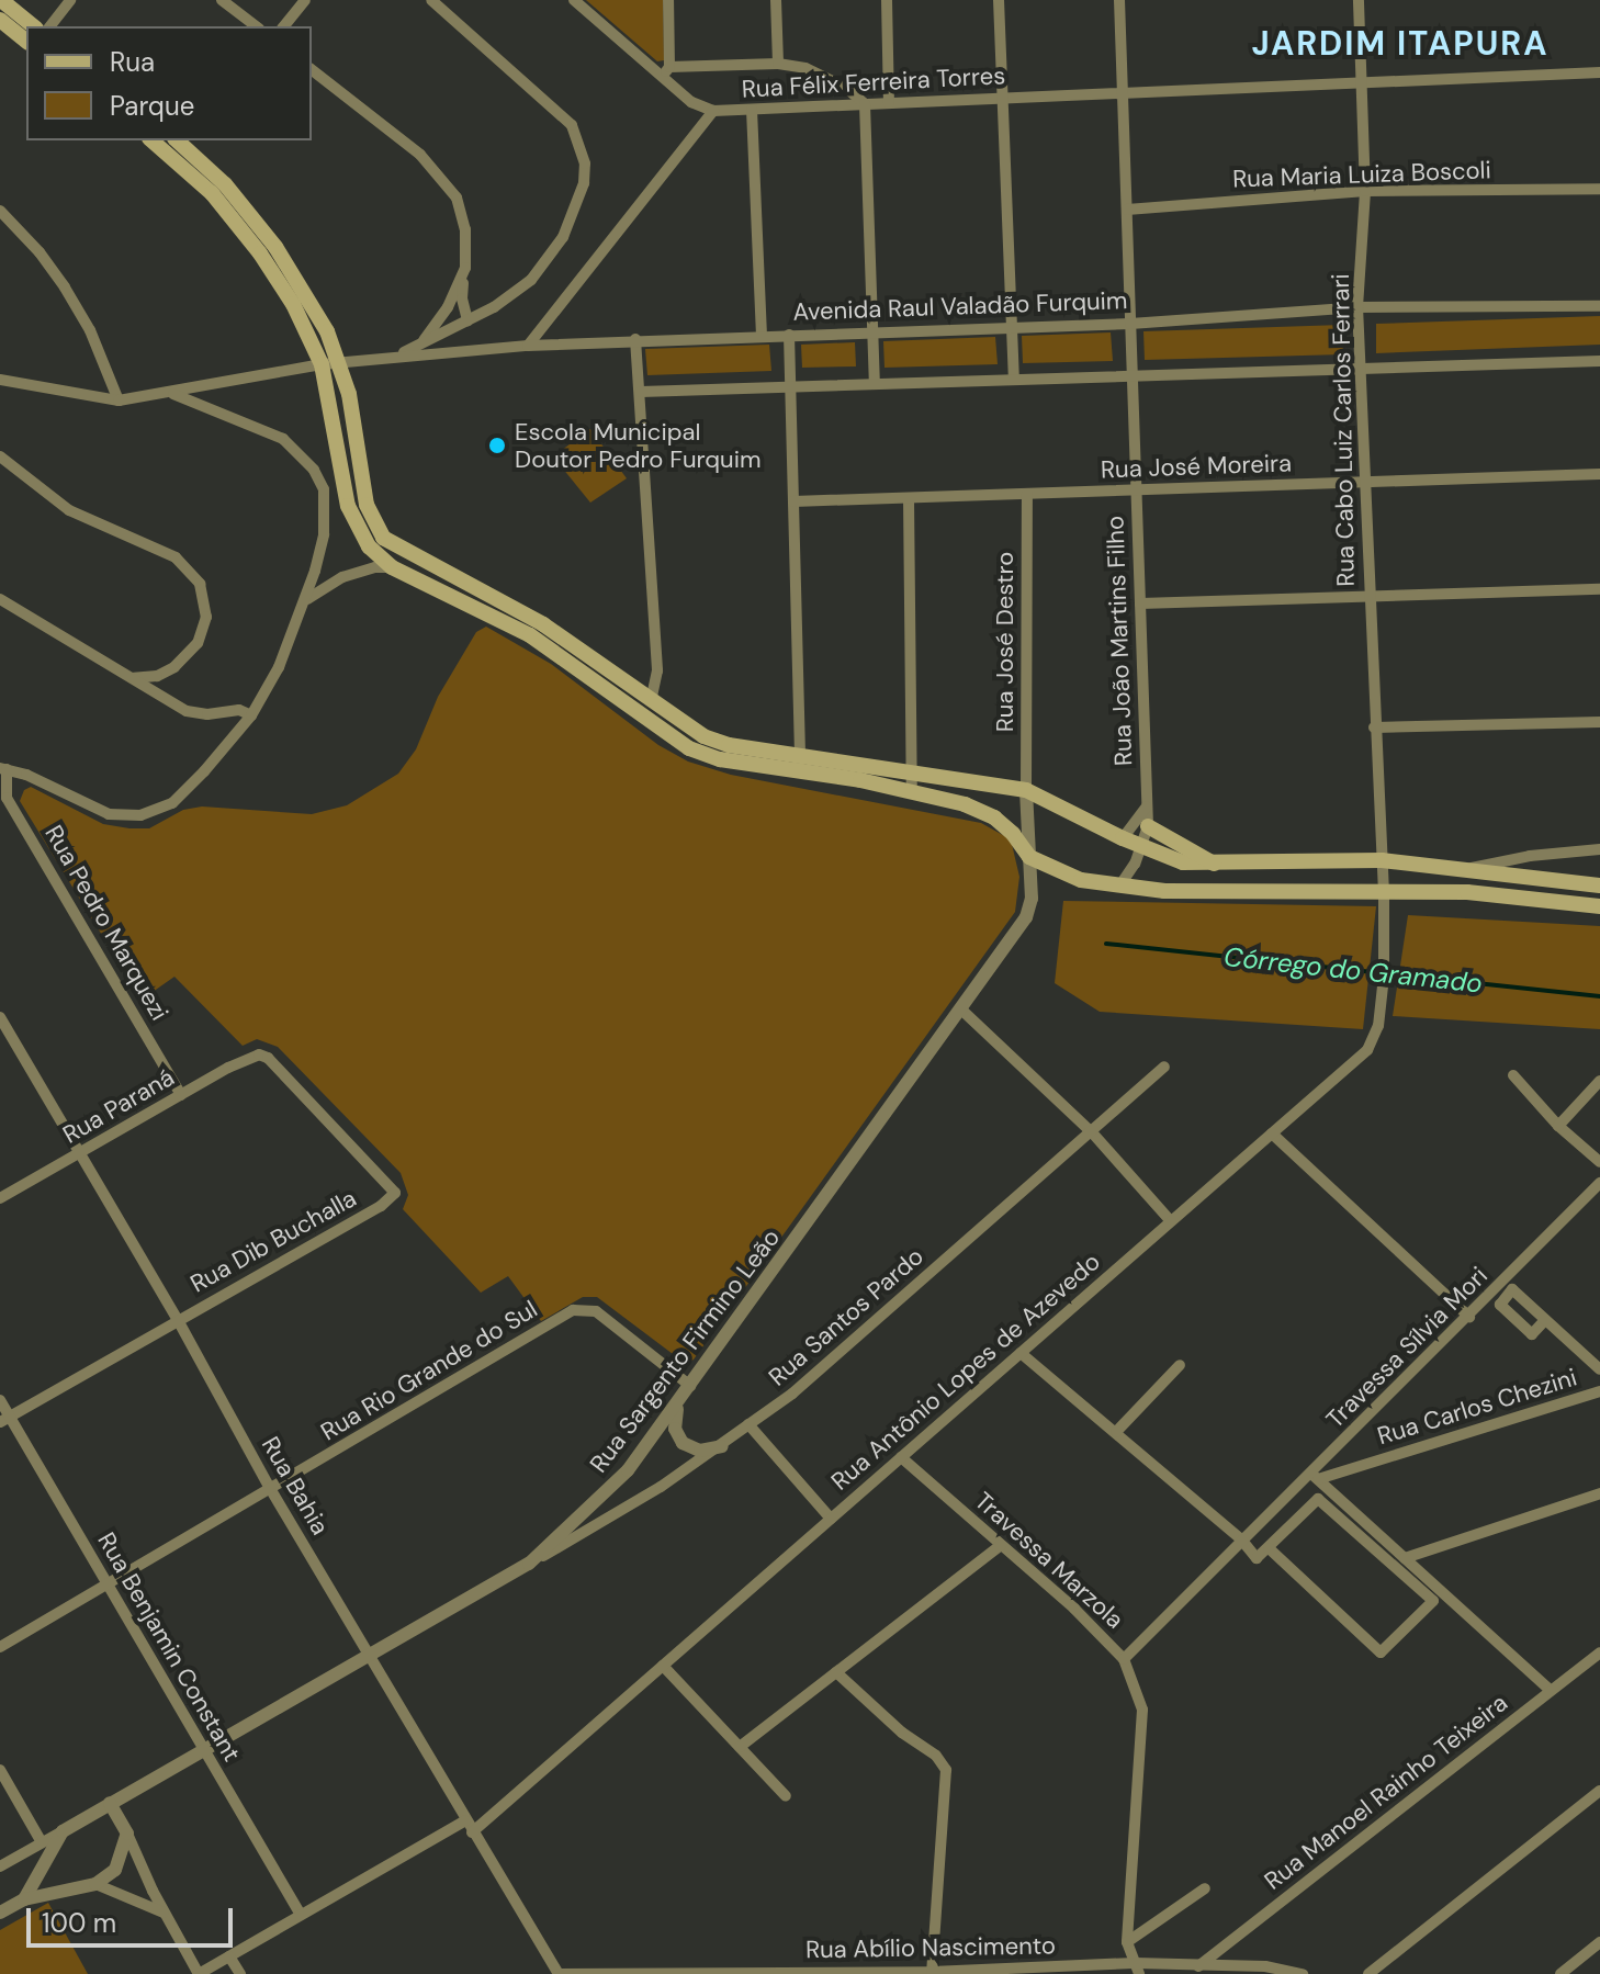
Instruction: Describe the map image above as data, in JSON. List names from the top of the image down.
{
  "streets": {
    "street": [
      "Rua Félix Ferreira Torres",
      "Rua Maria Luiza Boscoli",
      "Avenida Raul Valadão Furquim",
      "Rua Cabo Luiz Carlos Ferrari",
      "Rua José Moreira",
      "Rua João Martins Filho",
      "Rua José Destro",
      "Rua Pedro Marquezi",
      "Rua Paraná",
      "Rua Dib Buchalla",
      "Rua Santos Pardo",
      "Travessa Sílvia Mori",
      "Rua Sargento Firmino Leão",
      "Rua Rio Grande do Sul",
      "Rua Antônio Lopes de Azevedo",
      "Rua Carlos Chezini",
      "Rua Bahia",
      "Travessa Marzola",
      "Rua Benjamin Constant",
      "Rua Manoel Rainho Teixeira",
      "Rua Abílio Nascimento"
    ]
  },
  "crossings": [
    ["Rua Félix Ferreira Torres", "Avenida Raul Valadão Furquim"],
    ["Rua Félix Ferreira Torres", "Rua Cabo Luiz Carlos Ferrari"],
    ["Rua Félix Ferreira Torres", "Rua João Martins Filho"],
    ["Rua Maria Luiza Boscoli", "Rua Cabo Luiz Carlos Ferrari"],
    ["Rua Maria Luiza Boscoli", "Rua João Martins Filho"],
    ["Avenida Raul Valadão Furquim", "Rua Cabo Luiz Carlos Ferrari"],
    ["Avenida Raul Valadão Furquim", "Rua João Martins Filho"],
    ["Rua Cabo Luiz Carlos Ferrari", "Rua José Moreira"],
    ["Rua Cabo Luiz Carlos Ferrari", "Rua Antônio Lopes de Azevedo"],
    ["Rua José Moreira", "Rua João Martins Filho"],
    ["Rua José Moreira", "Rua José Destro"],
    ["Rua José Destro", "Rua Sargento Firmino Leão"],
    ["Rua Pedro Marquezi", "Rua Paraná"],
    ["Rua Paraná", "Rua Dib Buchalla"],
    ["Rua Paraná", "Rua Bahia"],
    ["Rua Dib Buchalla", "Rua Bahia"],
    ["Rua Dib Buchalla", "Rua Benjamin Constant"],
    ["Rua Santos Pardo", "Rua Sargento Firmino Leão"],
    ["Travessa Sílvia Mori", "Rua Carlos Chezini"],
    ["Travessa Sílvia Mori", "Travessa Marzola"],
    ["Rua Sargento Firmino Leão", "Rua Rio Grande do Sul"],
    ["Rua Sargento Firmino Leão", "Rua Bahia"],
    ["Rua Sargento Firmino Leão", "Rua Benjamin Constant"],
    ["Rua Rio Grande do Sul", "Rua Bahia"],
    ["Rua Rio Grande do Sul", "Rua Benjamin Constant"],
    ["Rua Antônio Lopes de Azevedo", "Rua Bahia"],
    ["Rua Antônio Lopes de Azevedo", "Travessa Marzola"],
    ["Rua Bahia", "Rua Abílio Nascimento"],
    ["Travessa Marzola", "Rua Abílio Nascimento"],
    ["Rua Manoel Rainho Teixeira", "Rua Abílio Nascimento"]
  ],
  "districts": ["JARDIM ITAPURA"],
  "water": ["Córrego do Gramado"],
  "places": ["Escola Municipal Doutor Pedro Furquim"],
  "legend": ["Rua", "Parque"],
  "scale_bar": "100 m"
}
